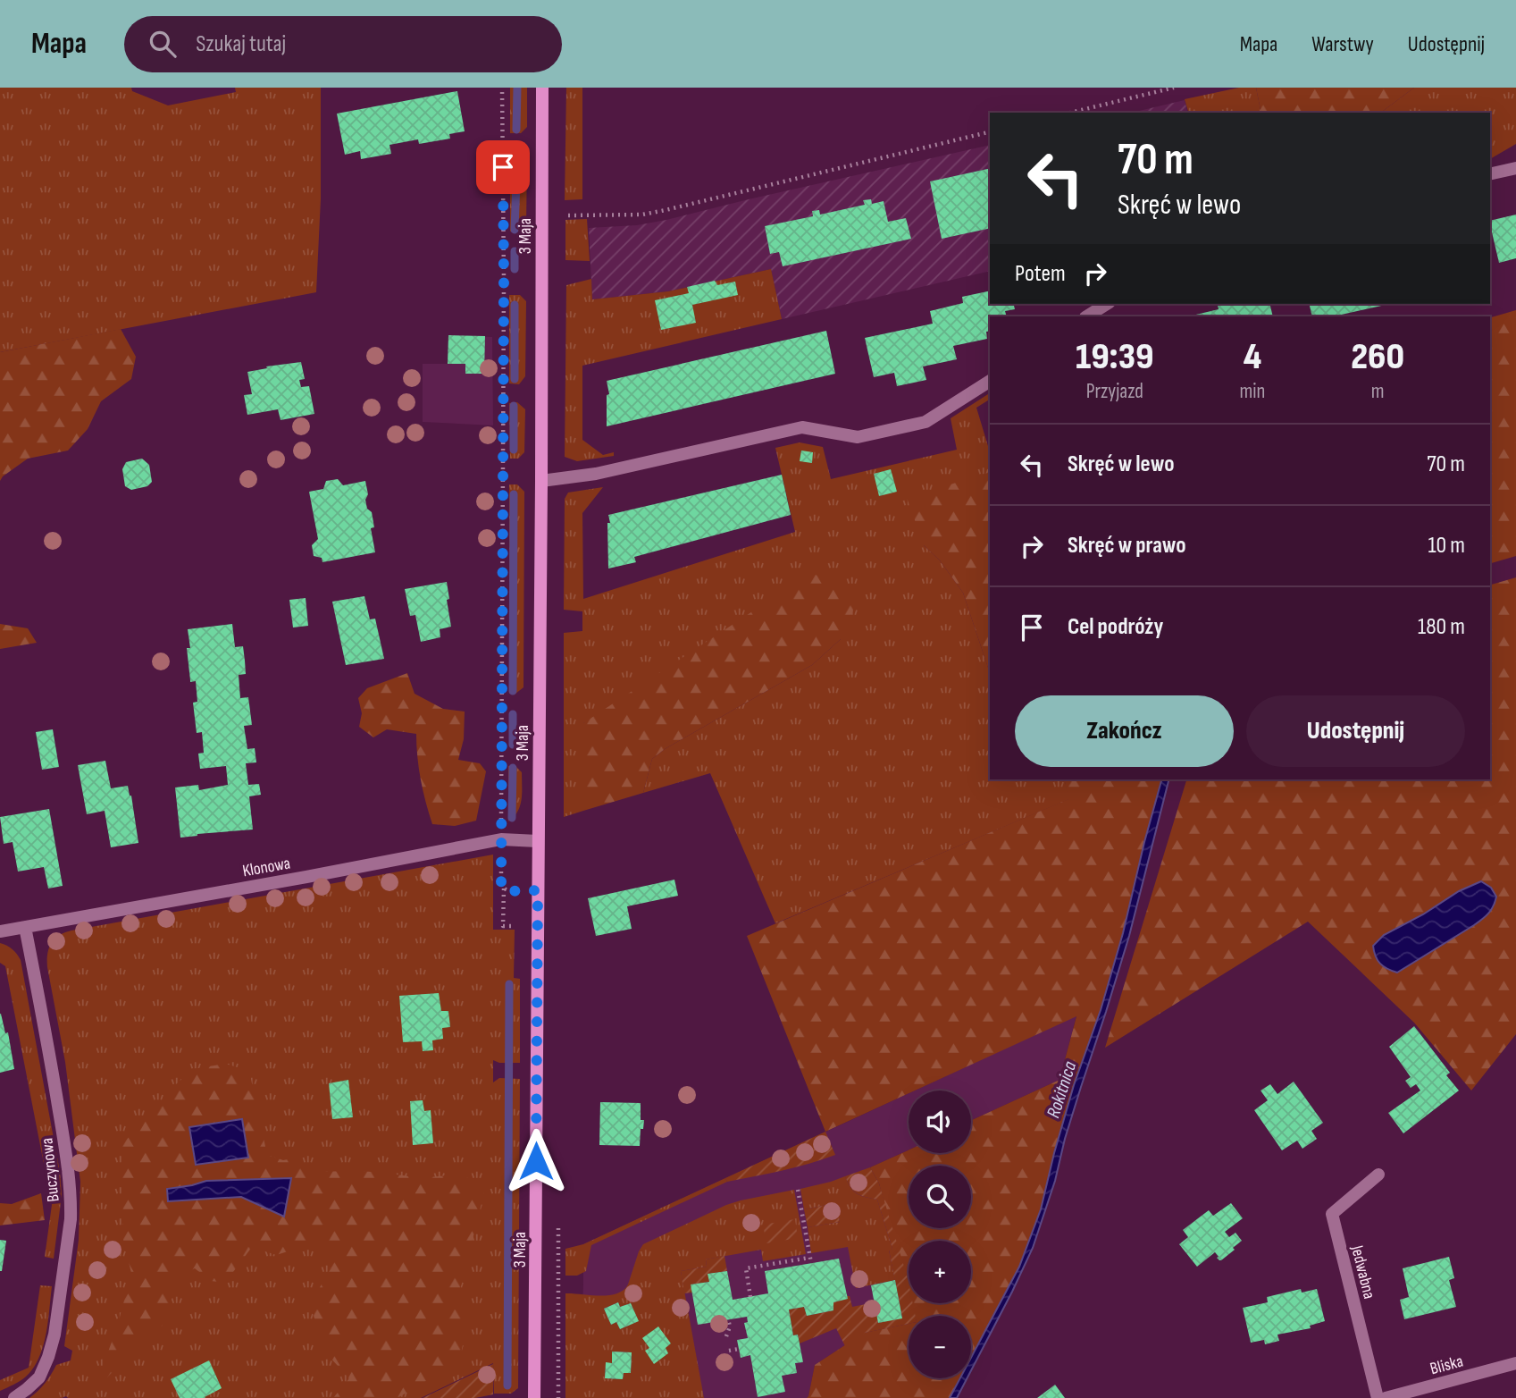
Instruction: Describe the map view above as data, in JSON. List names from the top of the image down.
{
  "streets": {
    "street": [
      "3 Maja",
      "Klonowa",
      "Buczynowa",
      "Jedwabna",
      "Bliska"
    ]
  },
  "crossings": [
    ["3 Maja", "Klonowa"],
    ["Klonowa", "Buczynowa"]
  ],
  "water": ["Rokitnica"],
  "page": {
    "header": "Mapa",
    "search": "Szukaj tutaj",
    "nav": ["Mapa", "Warstwy", "Udostępnij"],
    "turn": ["70 m", "Skręć w lewo"],
    "then": "Potem",
    "eta": [
      "19:39",
      "Przyjazd",
      "4",
      "min",
      "260",
      "m"
    ],
    "list": [
      {
        "name": "Skręć w lewo",
        "value": "70 m"
      },
      {
        "name": "Skręć w prawo",
        "value": "10 m"
      },
      {
        "name": "Cel podróży",
        "value": "180 m"
      }
    ],
    "buttons": ["Zakończ", "Udostępnij"],
    "map_buttons": ["+", "−"]
  }
}
